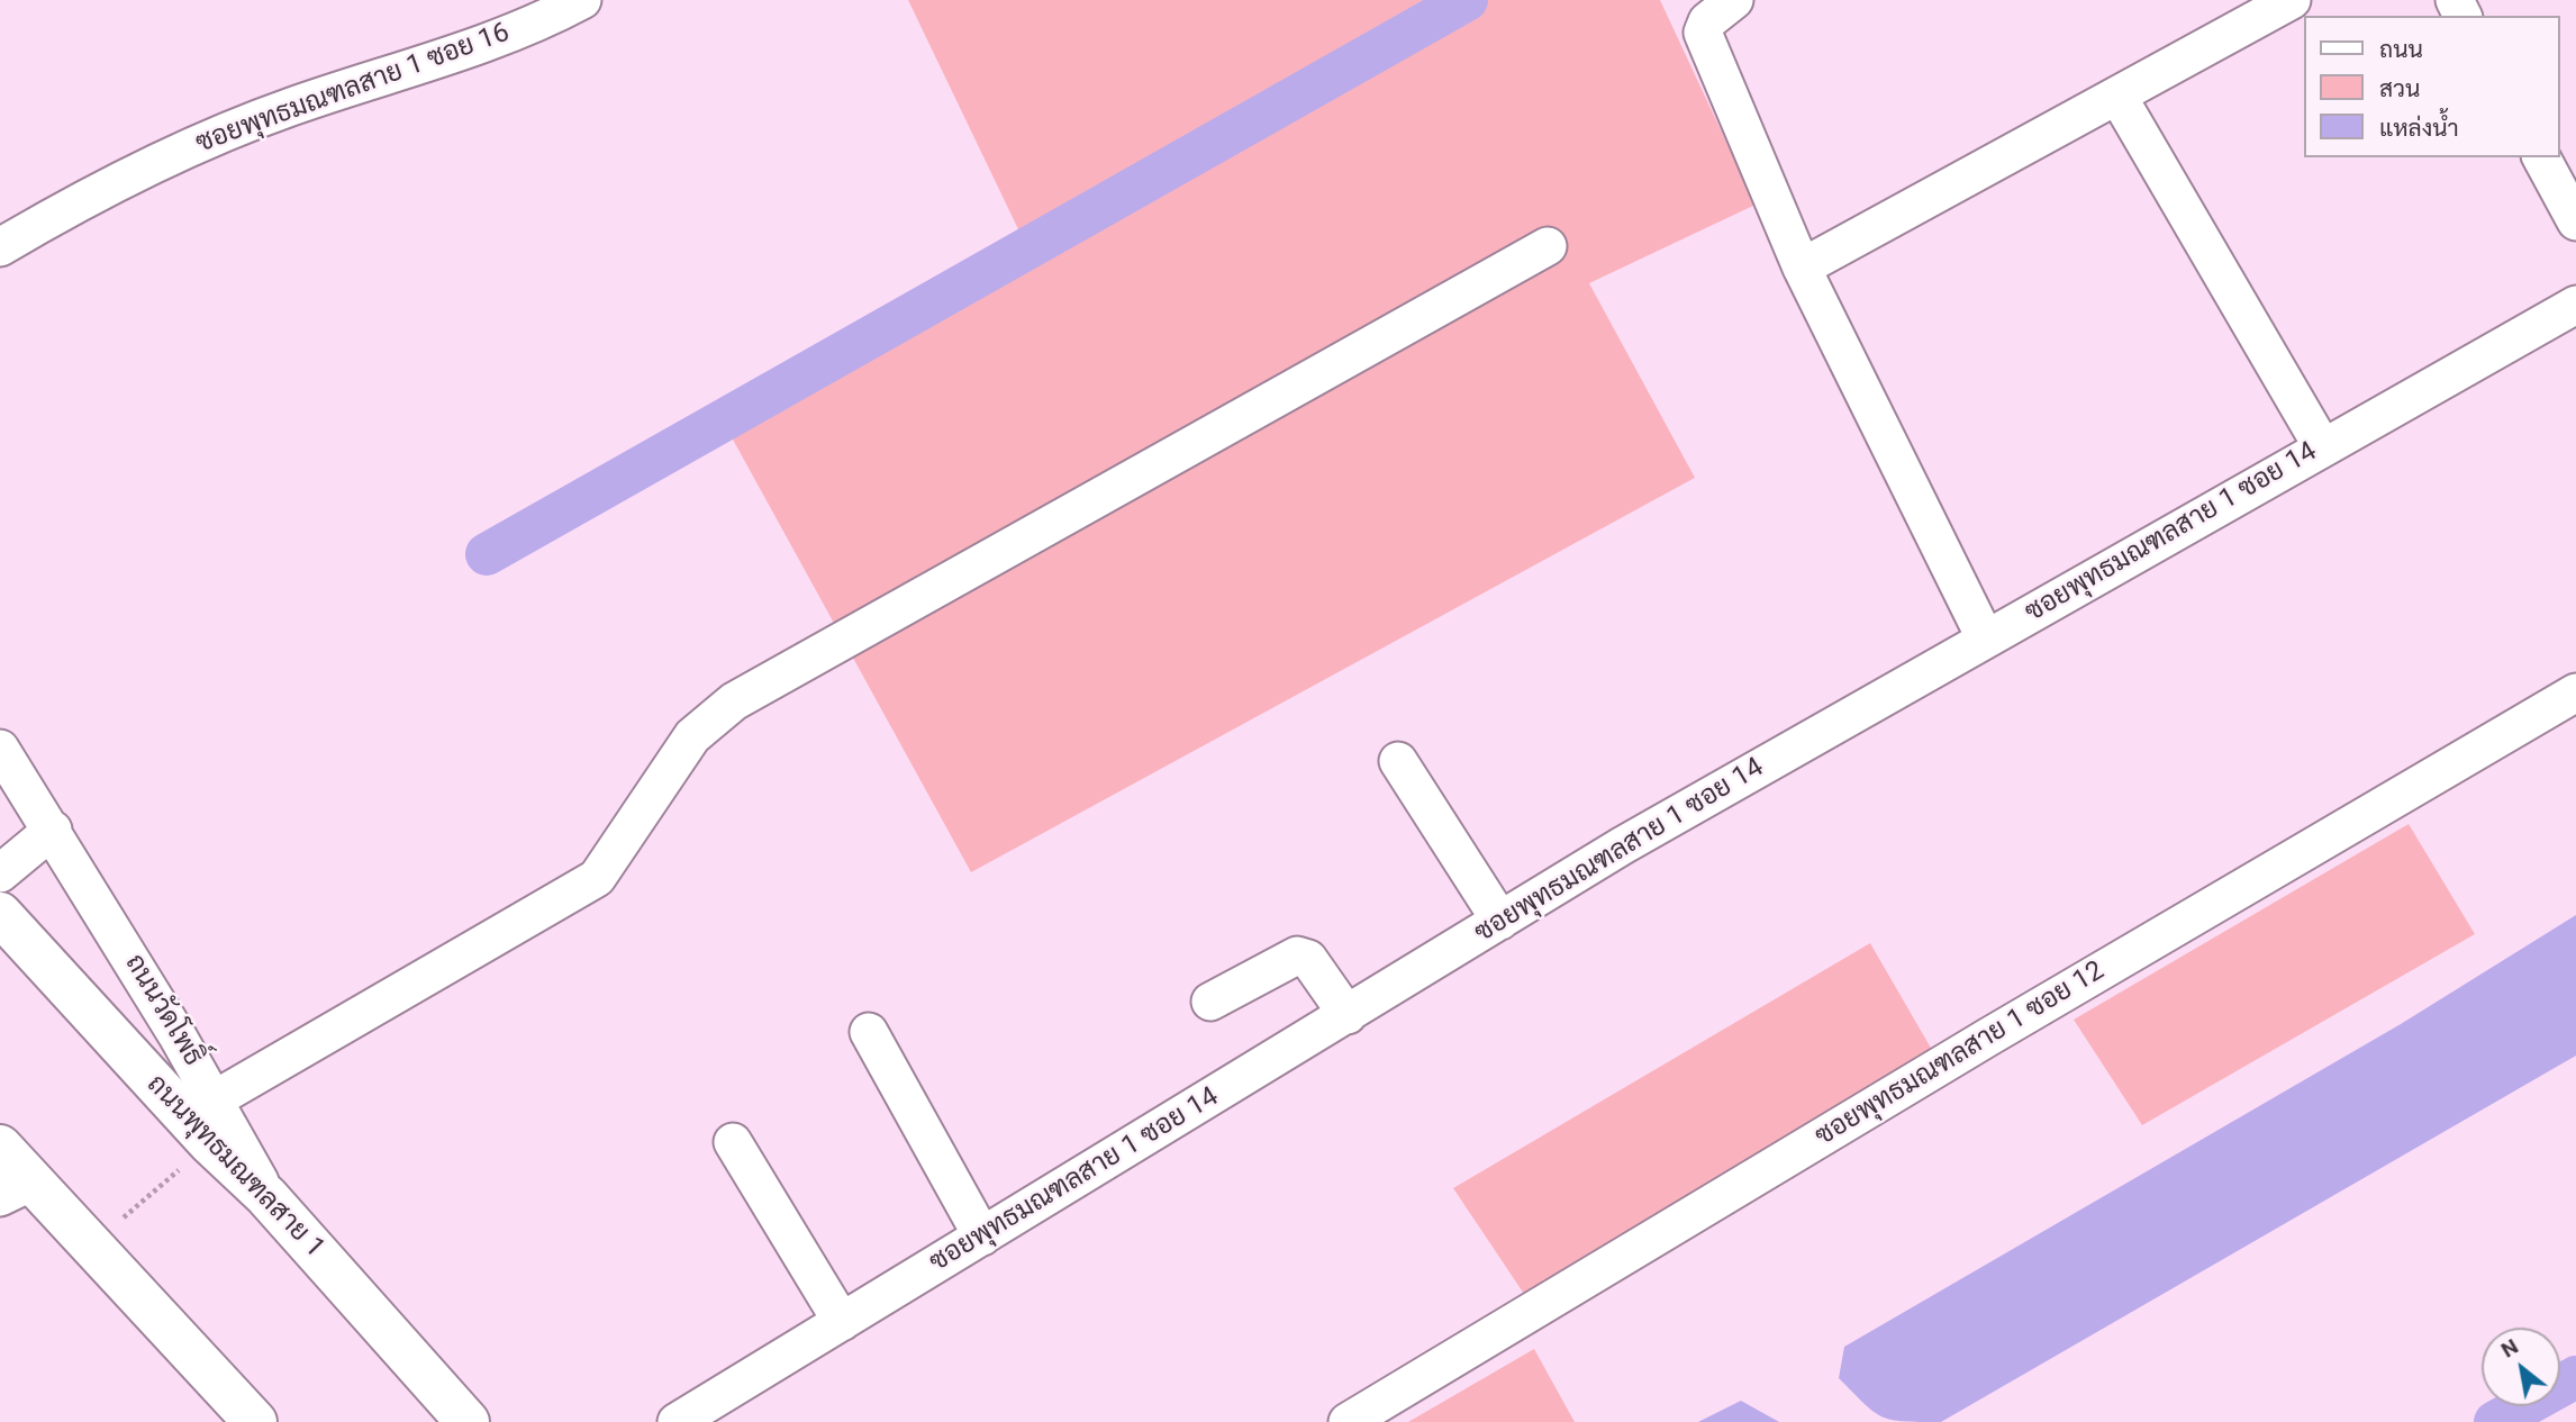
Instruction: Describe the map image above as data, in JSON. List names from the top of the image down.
{
  "streets": {
    "main road": ["ถนนพุทธมณฑลสาย 1"],
    "street": [
      "ซอยพุทธมณฑลสาย 1 ซอย 16",
      "ซอยพุทธมณฑลสาย 1 ซอย 14",
      "ถนนวัดโพธิ์",
      "ซอยพุทธมณฑลสาย 1 ซอย 12"
    ]
  },
  "crossings": [
    ["ถนนวัดโพธิ์", "ถนนพุทธมณฑลสาย 1"]
  ],
  "legend": ["ถนน", "สวน", "แหล่งน้ำ"],
  "north": "top left"
}
